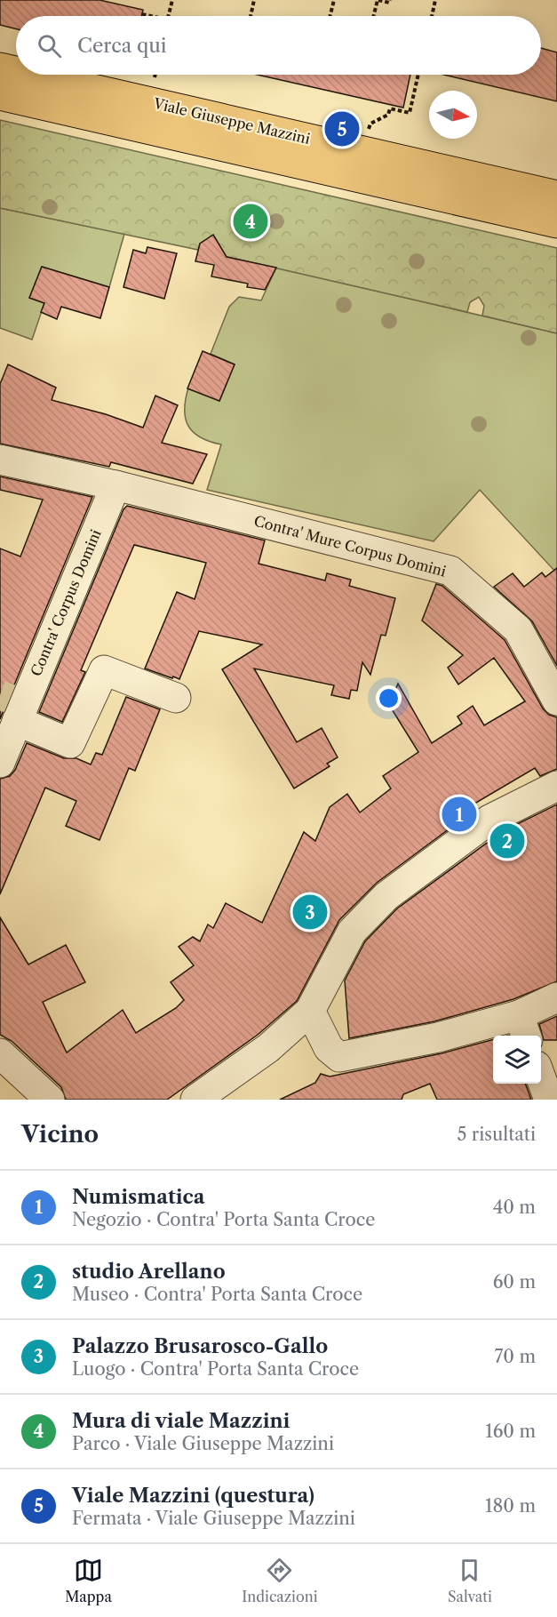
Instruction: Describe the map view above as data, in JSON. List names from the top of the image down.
{
  "streets": {
    "main road": ["Viale Giuseppe Mazzini"],
    "street": ["Contra' Mure Corpus Domini", "Contra' Corpus Domini"]
  },
  "crossings": [
    ["Contra' Mure Corpus Domini", "Contra' Corpus Domini"]
  ],
  "north": "right",
  "page": {
    "search": "Cerca qui",
    "pins": [
      "5",
      "4",
      "1",
      "2",
      "3"
    ],
    "heading": ["Vicino", "5 risultati"],
    "list": [
      {
        "mark": "1",
        "name": "Numismatica",
        "note": "Negozio · Contra' Porta Santa Croce",
        "value": "40 m"
      },
      {
        "mark": "2",
        "name": "studio Arellano",
        "note": "Museo · Contra' Porta Santa Croce",
        "value": "60 m"
      },
      {
        "mark": "3",
        "name": "Palazzo Brusarosco-Gallo",
        "note": "Luogo · Contra' Porta Santa Croce",
        "value": "70 m"
      },
      {
        "mark": "4",
        "name": "Mura di viale Mazzini",
        "note": "Parco · Viale Giuseppe Mazzini",
        "value": "160 m"
      },
      {
        "mark": "5",
        "name": "Viale Mazzini (questura)",
        "note": "Fermata · Viale Giuseppe Mazzini",
        "value": "180 m"
      }
    ],
    "nav": ["Mappa", "Indicazioni", "Salvati"]
  }
}
